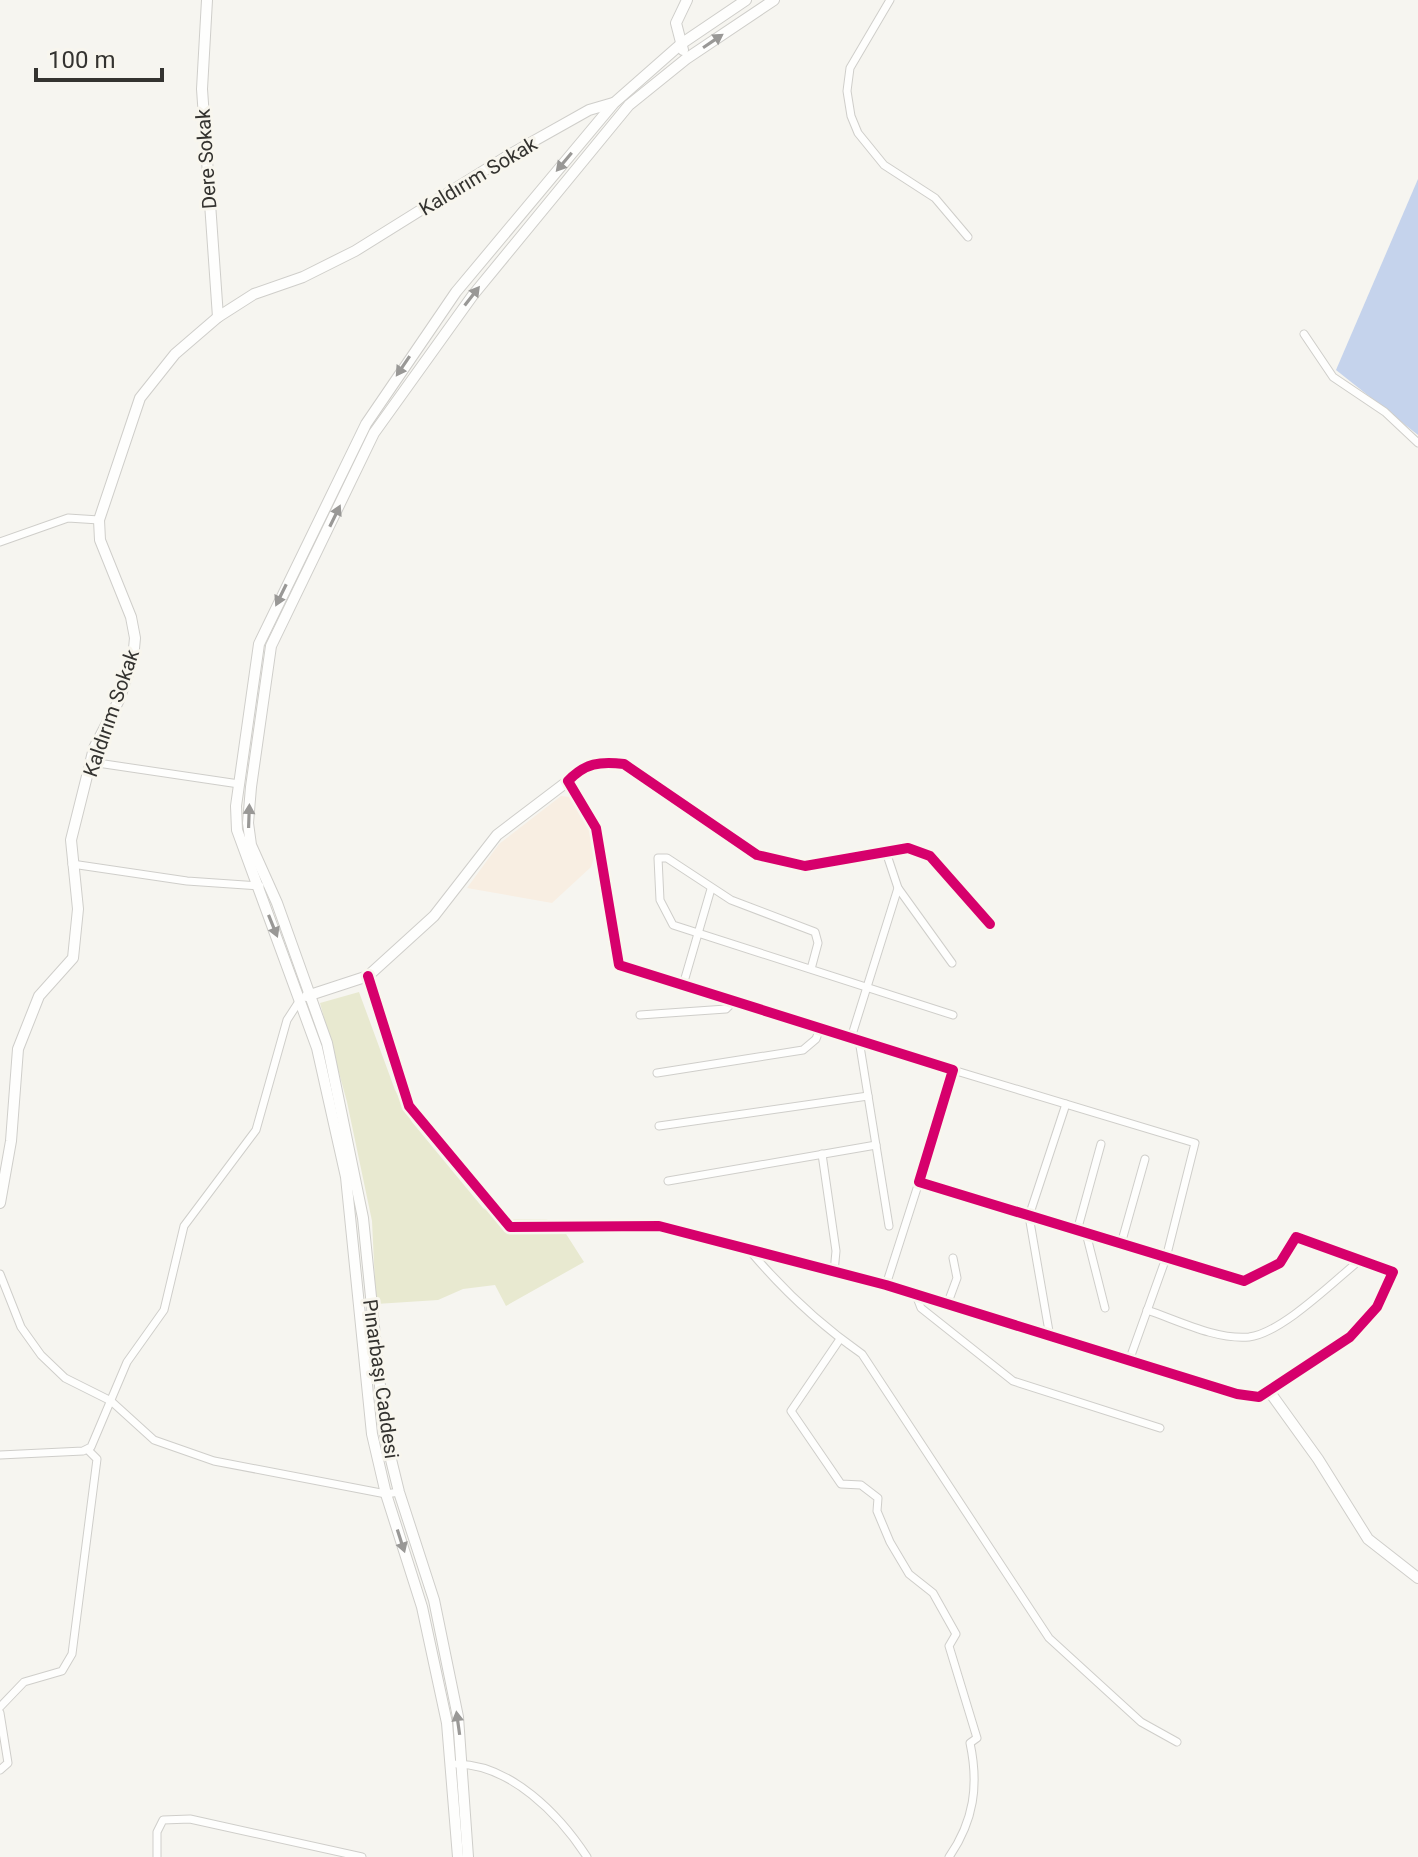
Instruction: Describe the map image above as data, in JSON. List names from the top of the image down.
{
  "streets": {
    "street": ["Dere Sokak", "Kaldırım Sokak", "Pınarbaşı Caddesi"]
  },
  "crossings": [
    ["Dere Sokak", "Kaldırım Sokak"]
  ],
  "scale_bar": "100 m"
}
